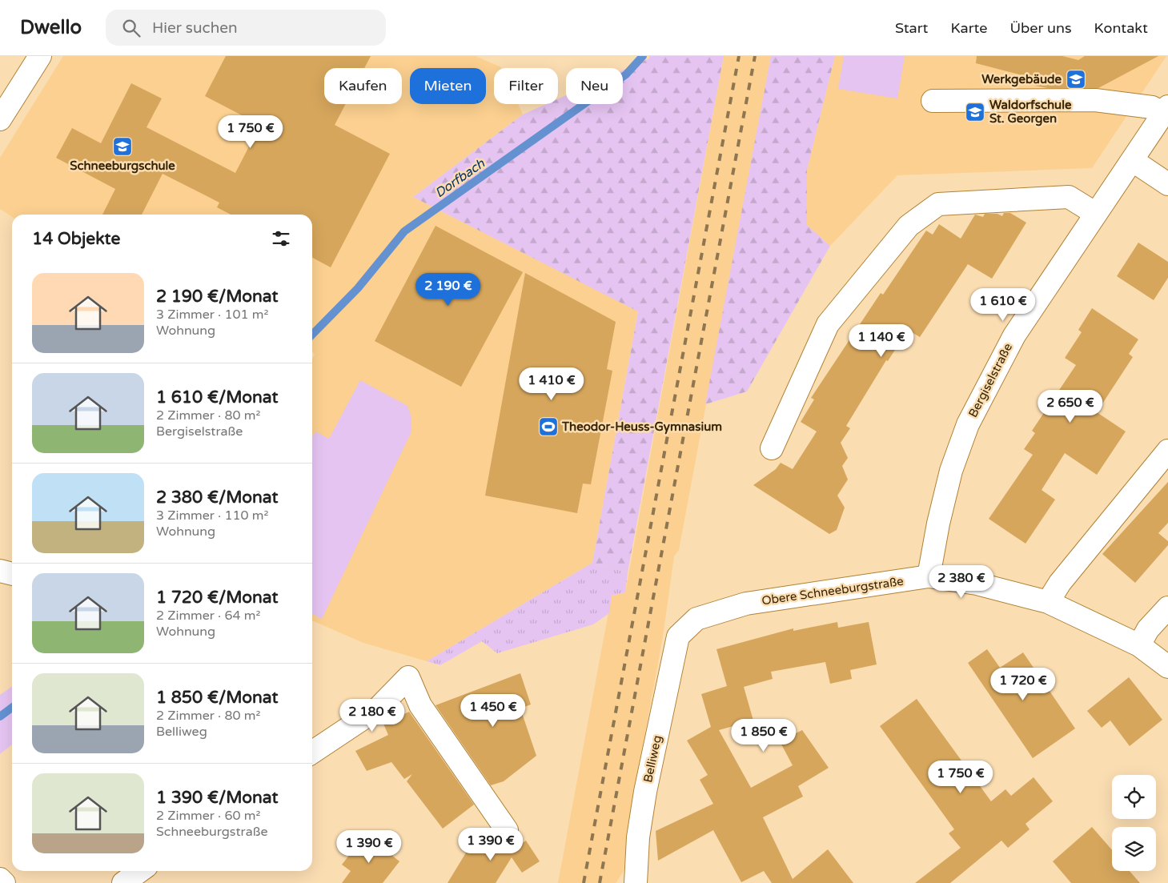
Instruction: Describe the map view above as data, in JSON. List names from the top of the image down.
{
  "streets": {
    "street": ["Bergiselstraße", "Obere Schneeburgstraße", "Belliweg"]
  },
  "crossings": [
    ["Bergiselstraße", "Obere Schneeburgstraße"],
    ["Obere Schneeburgstraße", "Belliweg"]
  ],
  "water": ["Dorfbach"],
  "places": {
    "school or university": ["Werkgebäude", "Waldorfschule St. Georgen", "Schneeburgschule"],
    "sports": ["Theodor-Heuss-Gymnasium"]
  },
  "page": {
    "header": "Dwello",
    "search": "Hier suchen",
    "nav": [
      "Start",
      "Karte",
      "Über uns",
      "Kontakt"
    ],
    "chip": [
      "Kaufen",
      "Mieten",
      "Filter",
      "Neu"
    ],
    "price": [
      "1 750 €",
      "2 190 €",
      "1 610 €",
      "1 140 €",
      "1 410 €",
      "2 650 €",
      "2 380 €",
      "1 720 €",
      "1 450 €",
      "2 180 €",
      "1 850 €",
      "1 750 €",
      "1 390 €",
      "1 390 €"
    ],
    "heading": "14 Objekte",
    "list": [
      {
        "name": "2 190 €/Monat",
        "note": "3 Zimmer · 101 m² · Wohnung"
      },
      {
        "name": "1 610 €/Monat",
        "note": "2 Zimmer · 80 m² · Bergiselstraße"
      },
      {
        "name": "2 380 €/Monat",
        "note": "3 Zimmer · 110 m² · Wohnung"
      },
      {
        "name": "1 720 €/Monat",
        "note": "2 Zimmer · 64 m² · Wohnung"
      },
      {
        "name": "1 850 €/Monat",
        "note": "2 Zimmer · 80 m² · Belliweg"
      },
      {
        "name": "1 390 €/Monat",
        "note": "2 Zimmer · 60 m² · Schneeburgstraße"
      }
    ]
  }
}
